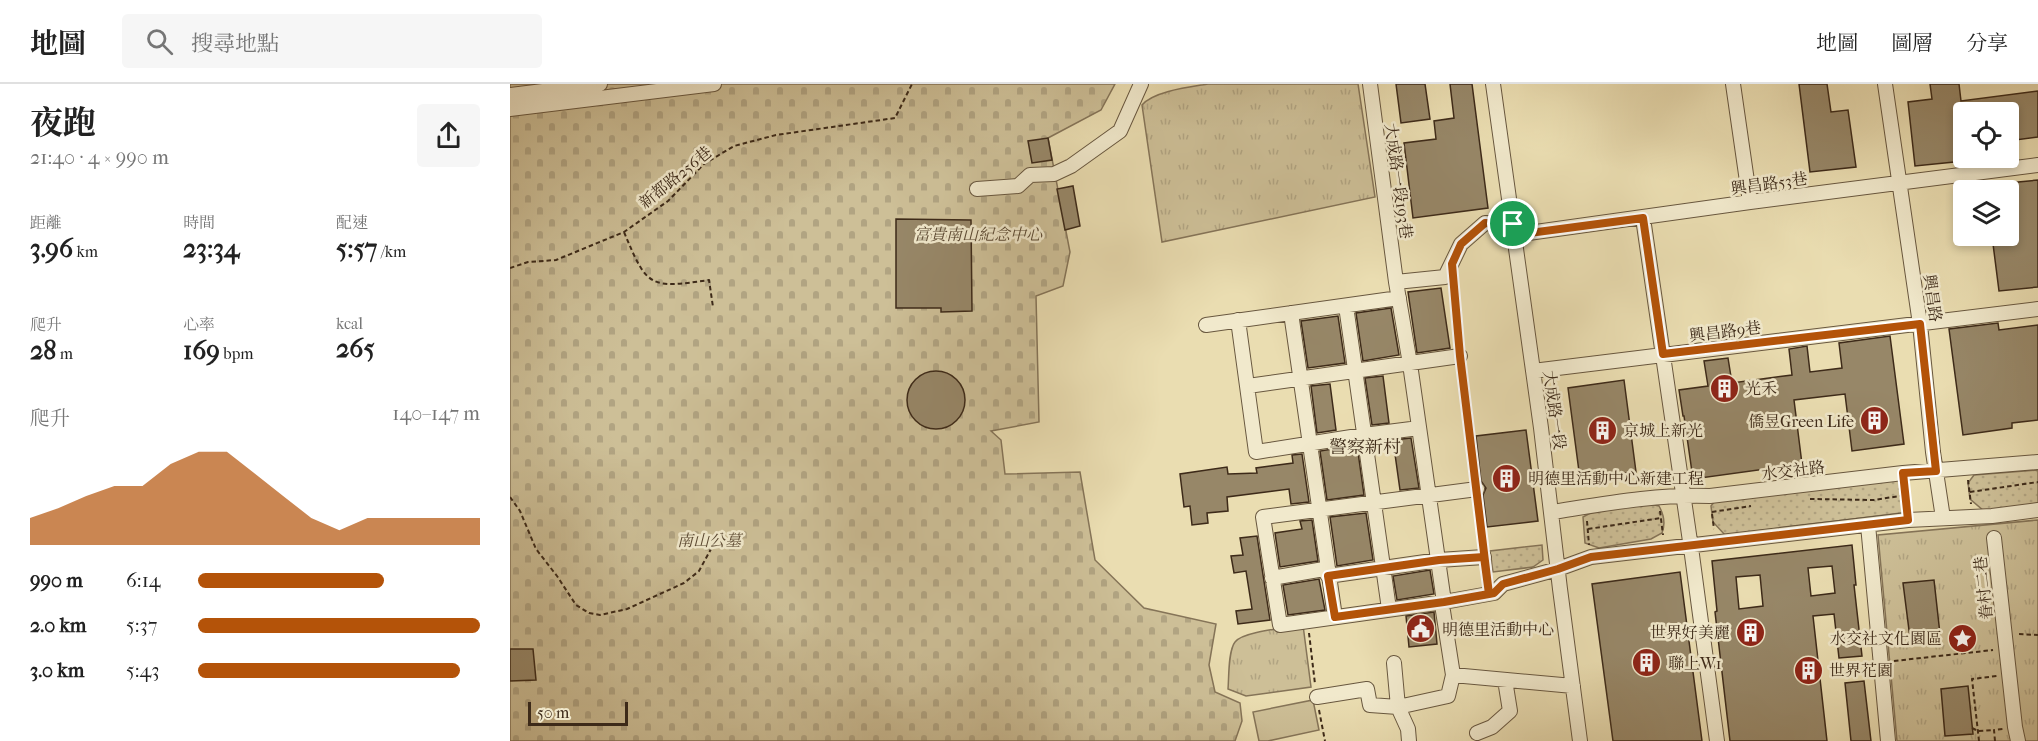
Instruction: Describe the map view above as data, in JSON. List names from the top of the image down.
{
  "streets": {
    "street": [
      "大成路一段193巷",
      "興昌路53巷",
      "興昌路",
      "興昌路9巷",
      "大成路一段",
      "水交社路",
      "眷村二巷"
    ],
    "path": ["新都路256巷"]
  },
  "crossings": [
    ["興昌路53巷", "興昌路"],
    ["興昌路53巷", "大成路一段"],
    ["興昌路", "興昌路9巷"],
    ["興昌路", "水交社路"],
    ["興昌路9巷", "大成路一段"],
    ["大成路一段", "水交社路"]
  ],
  "districts": ["警察新村"],
  "parks": ["富貴南山紀念中心", "南山公墓"],
  "places": {
    "building": [
      "光禾",
      "僑昱Green Life",
      "京城上新光",
      "明德里活動中心新建工程",
      "世界好美麗",
      "聯上W1",
      "世界花園"
    ],
    "public building": ["明德里活動中心"],
    "place": ["水交社文化園區"]
  },
  "scale_bar": "50 m",
  "page": {
    "header": "地圖",
    "search": "搜尋地點",
    "nav": ["地圖", "圖層", "分享"],
    "heading": ["夜跑", "21:40 · 4 × 990 m"],
    "stats": [
      ["距離", "3.96 km"],
      ["時間", "23:34"],
      ["配速", "5:57 /km"],
      ["爬升", "28 m"],
      ["心率", "169 bpm"],
      ["kcal", "265"]
    ],
    "chart": ["爬升", "140–147 m"],
    "list": [
      {
        "name": "990 m",
        "note": "6:14"
      },
      {
        "name": "2.0 km",
        "note": "5:37"
      },
      {
        "name": "3.0 km",
        "note": "5:43"
      }
    ],
    "scale": "50 m"
  }
}
